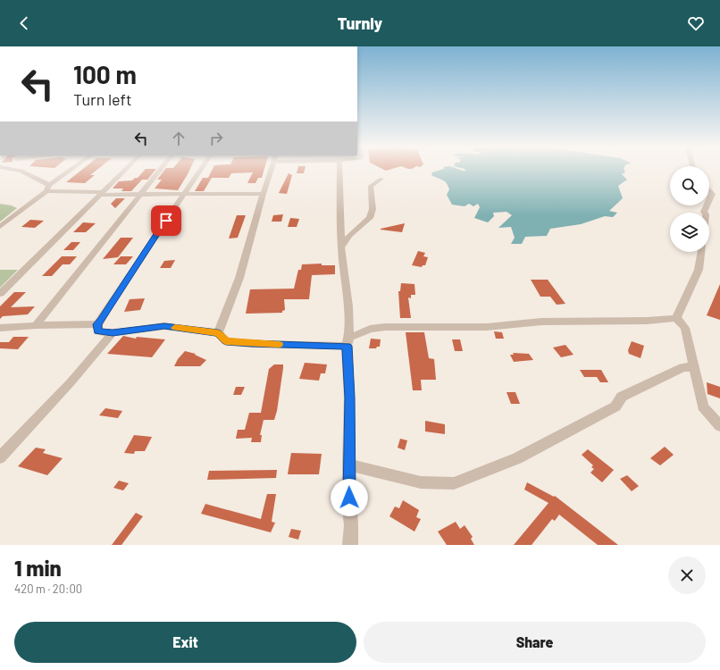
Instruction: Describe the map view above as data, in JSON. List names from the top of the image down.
{
  "page": {
    "header": "Turnly",
    "turn": ["100 m", "Turn left"],
    "heading": ["1 min", "420 m · 20:00"],
    "buttons": ["Exit", "Share"]
  }
}
